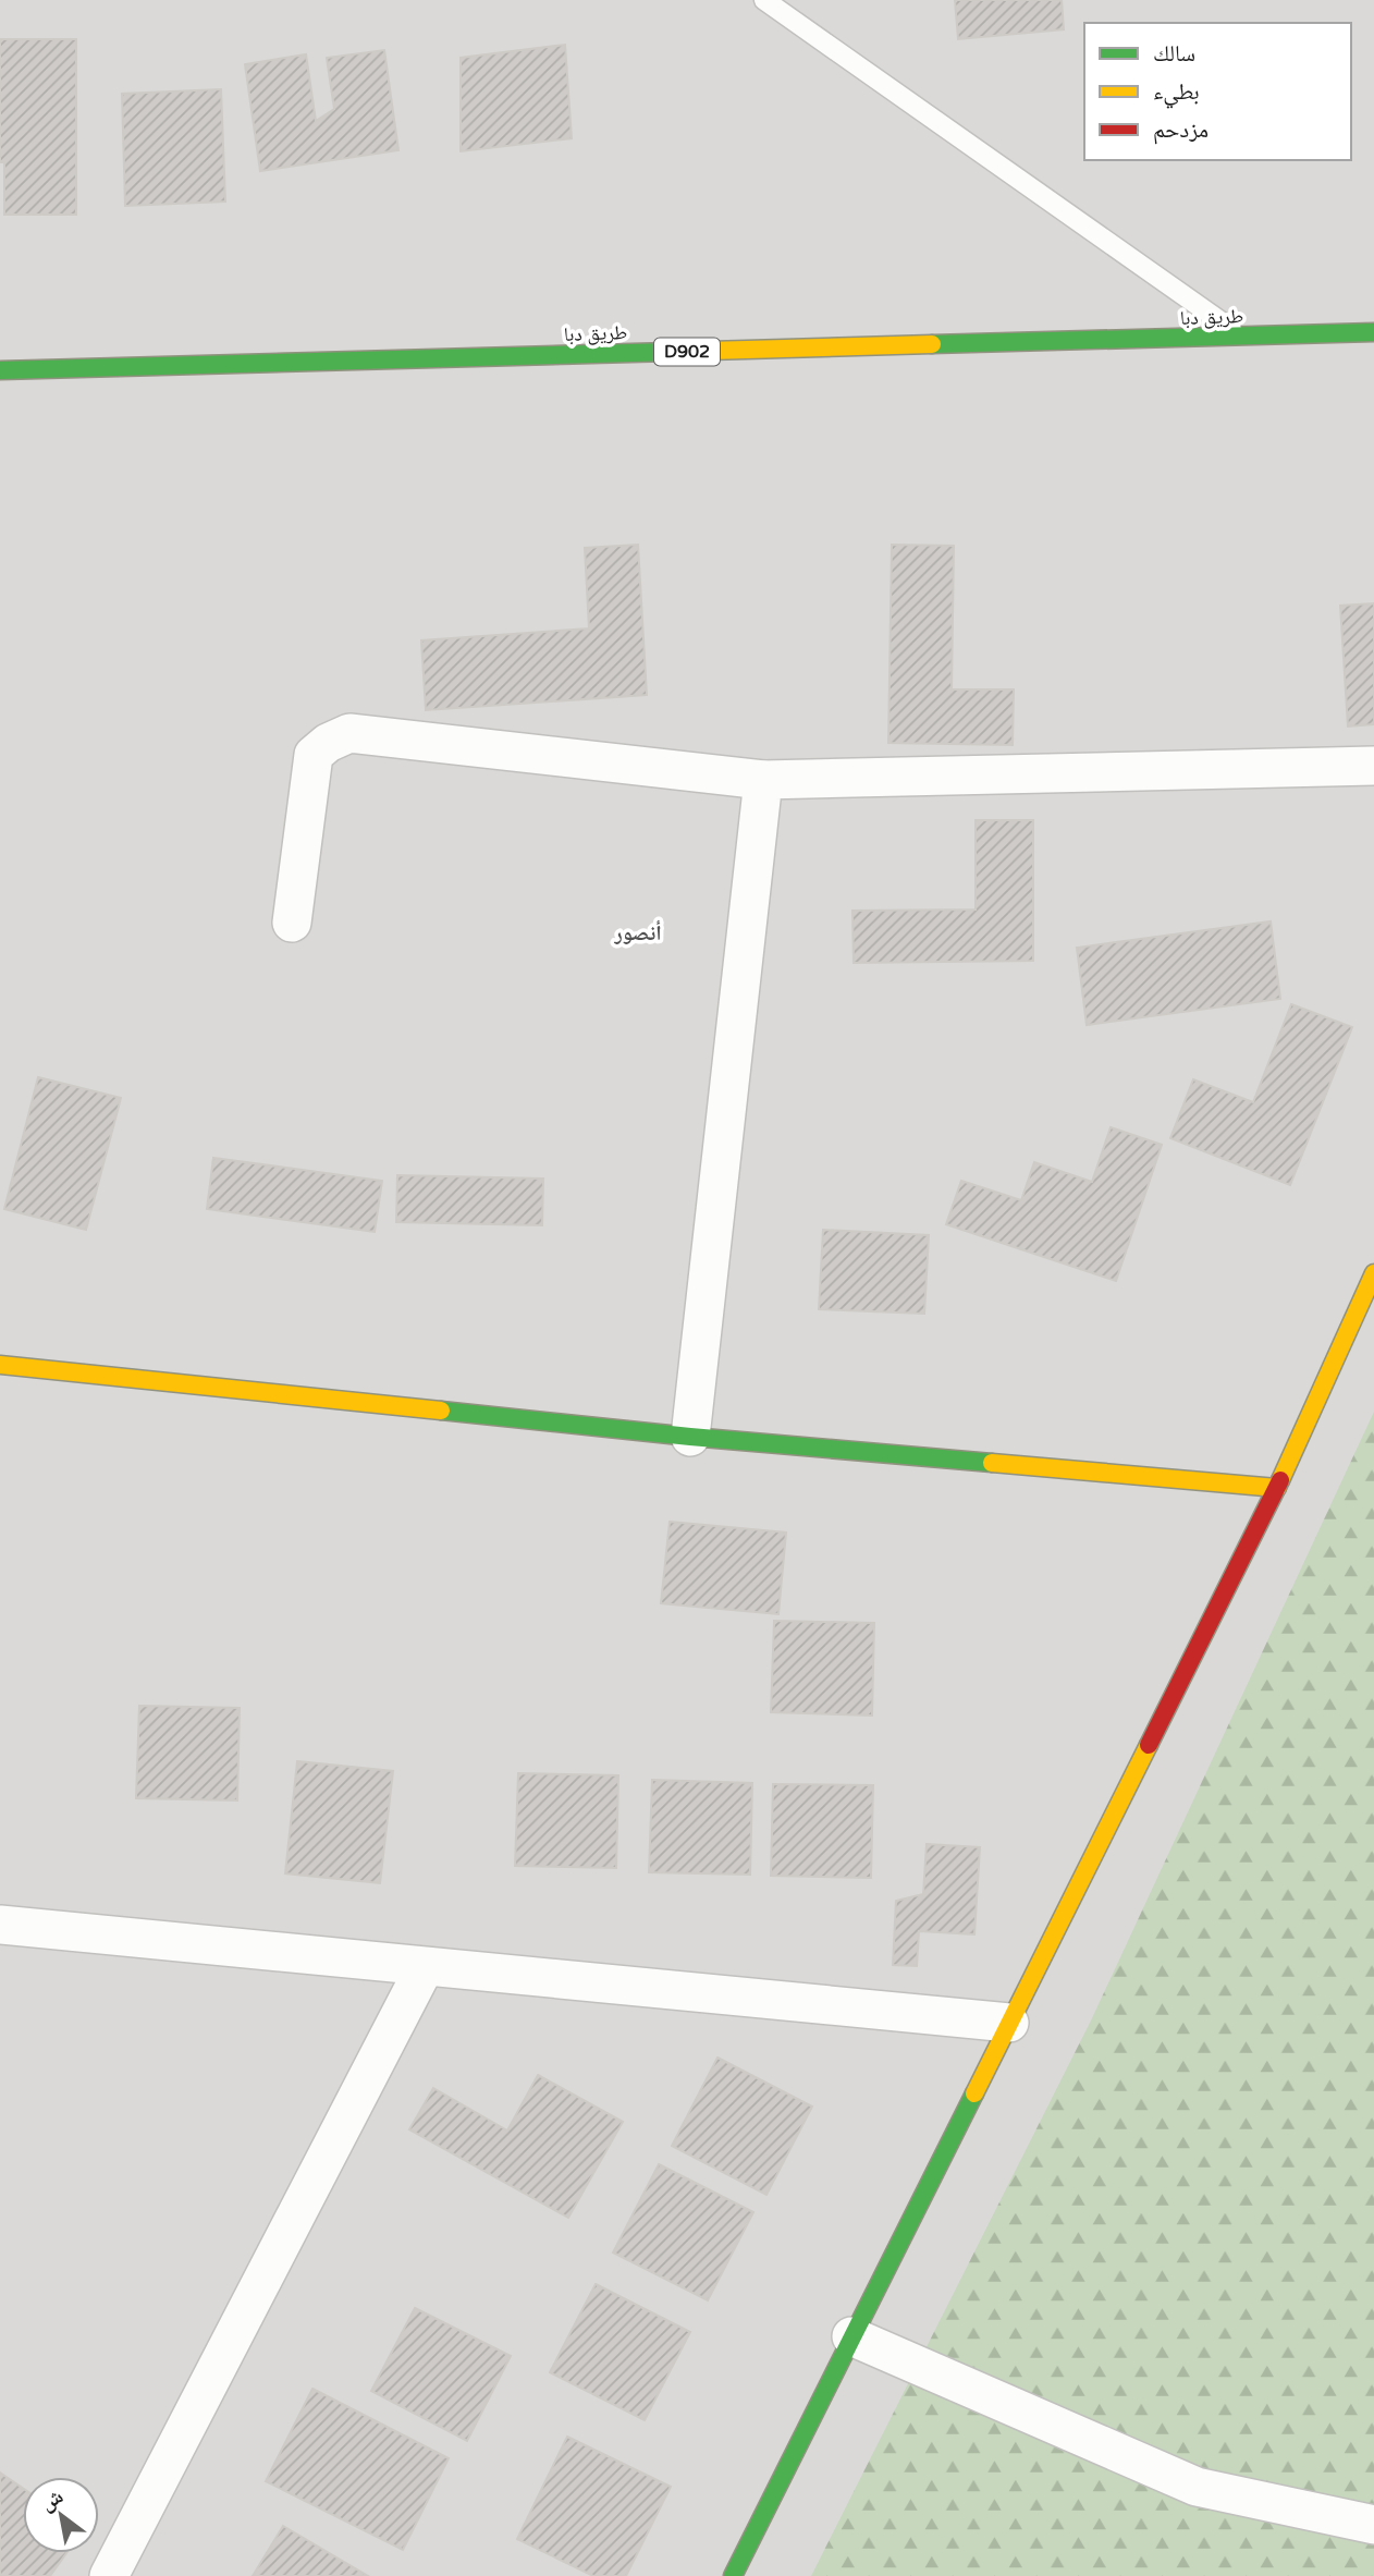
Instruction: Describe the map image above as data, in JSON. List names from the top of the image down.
{
  "streets": {
    "street": ["طريق دبا", "D902"]
  },
  "districts": ["أنصور"],
  "legend": ["سالك", "بطيء", "مزدحم"],
  "north": "top left"
}
